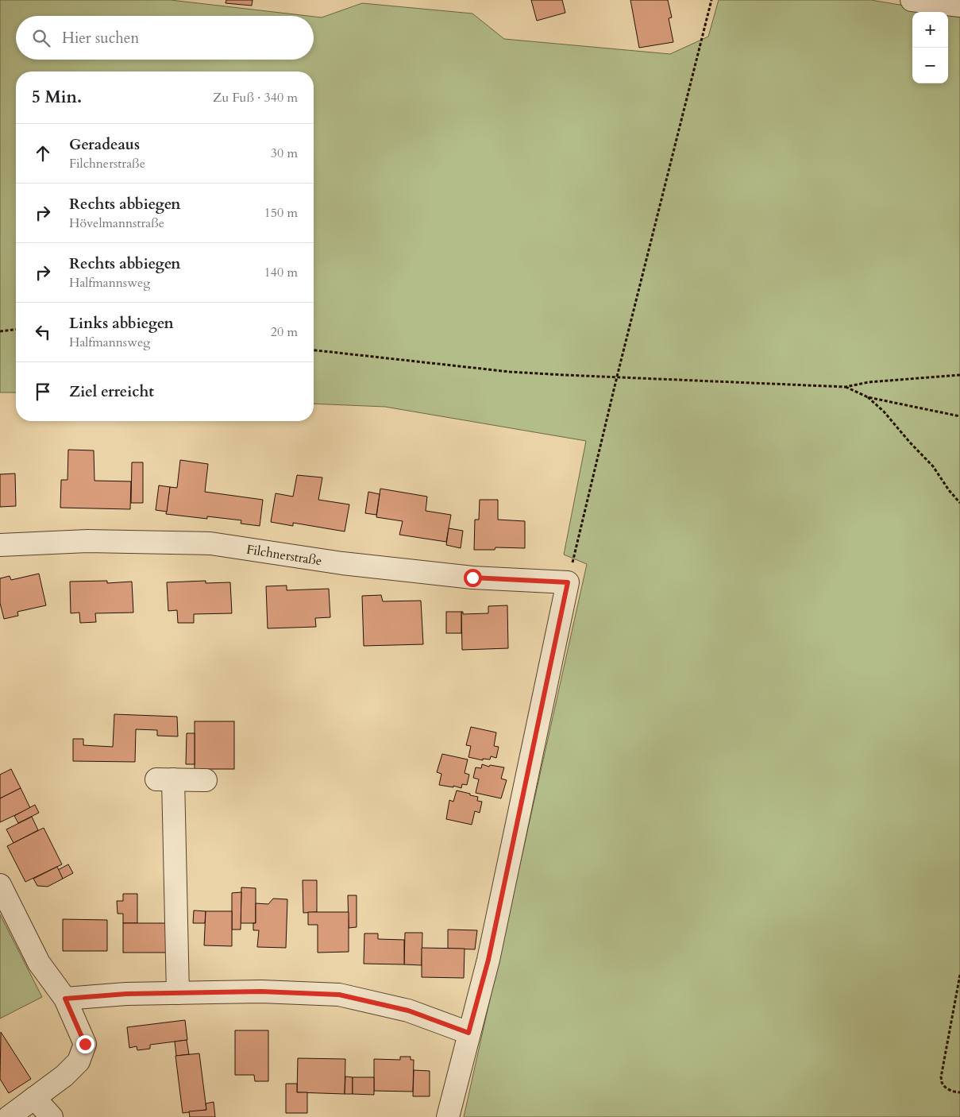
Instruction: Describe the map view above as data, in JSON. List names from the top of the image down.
{
  "streets": {
    "street": ["Filchnerstraße"]
  },
  "page": {
    "map_buttons": ["+", "−"],
    "search": "Hier suchen",
    "heading": ["5 Min.", "Zu Fuß · 340 m"],
    "list": [
      ["Geradeaus", "Filchnerstraße", "30 m"],
      ["Rechts abbiegen", "Hövelmannstraße", "150 m"],
      ["Rechts abbiegen", "Halfmannsweg", "140 m"],
      ["Links abbiegen", "Halfmannsweg", "20 m"],
      "Ziel erreicht"
    ]
  }
}
